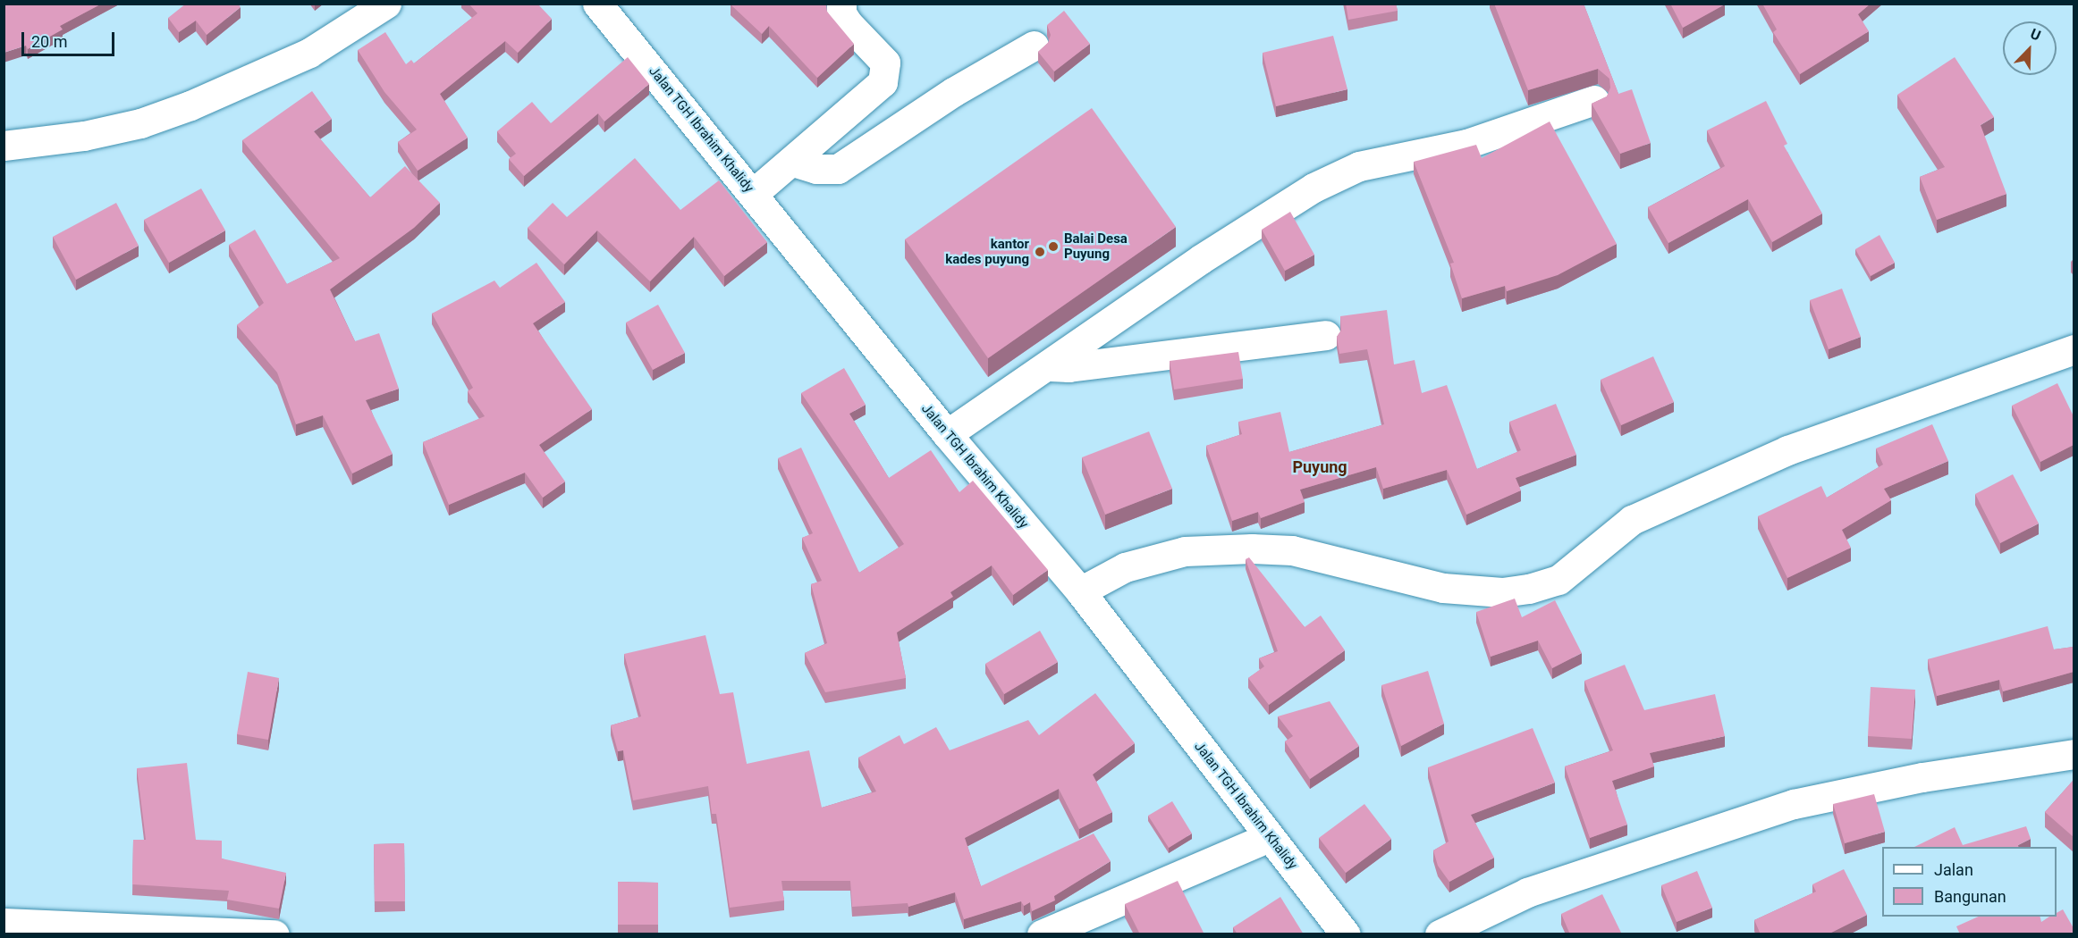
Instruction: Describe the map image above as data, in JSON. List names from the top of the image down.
{
  "streets": {
    "street": ["Jalan TGH Ibrahim Khalidy"]
  },
  "districts": ["Puyung"],
  "places": ["Balai Desa Puyung", "kantor kades puyung"],
  "legend": ["Jalan", "Bangunan"],
  "scale_bar": "20 m",
  "north": "top right"
}
